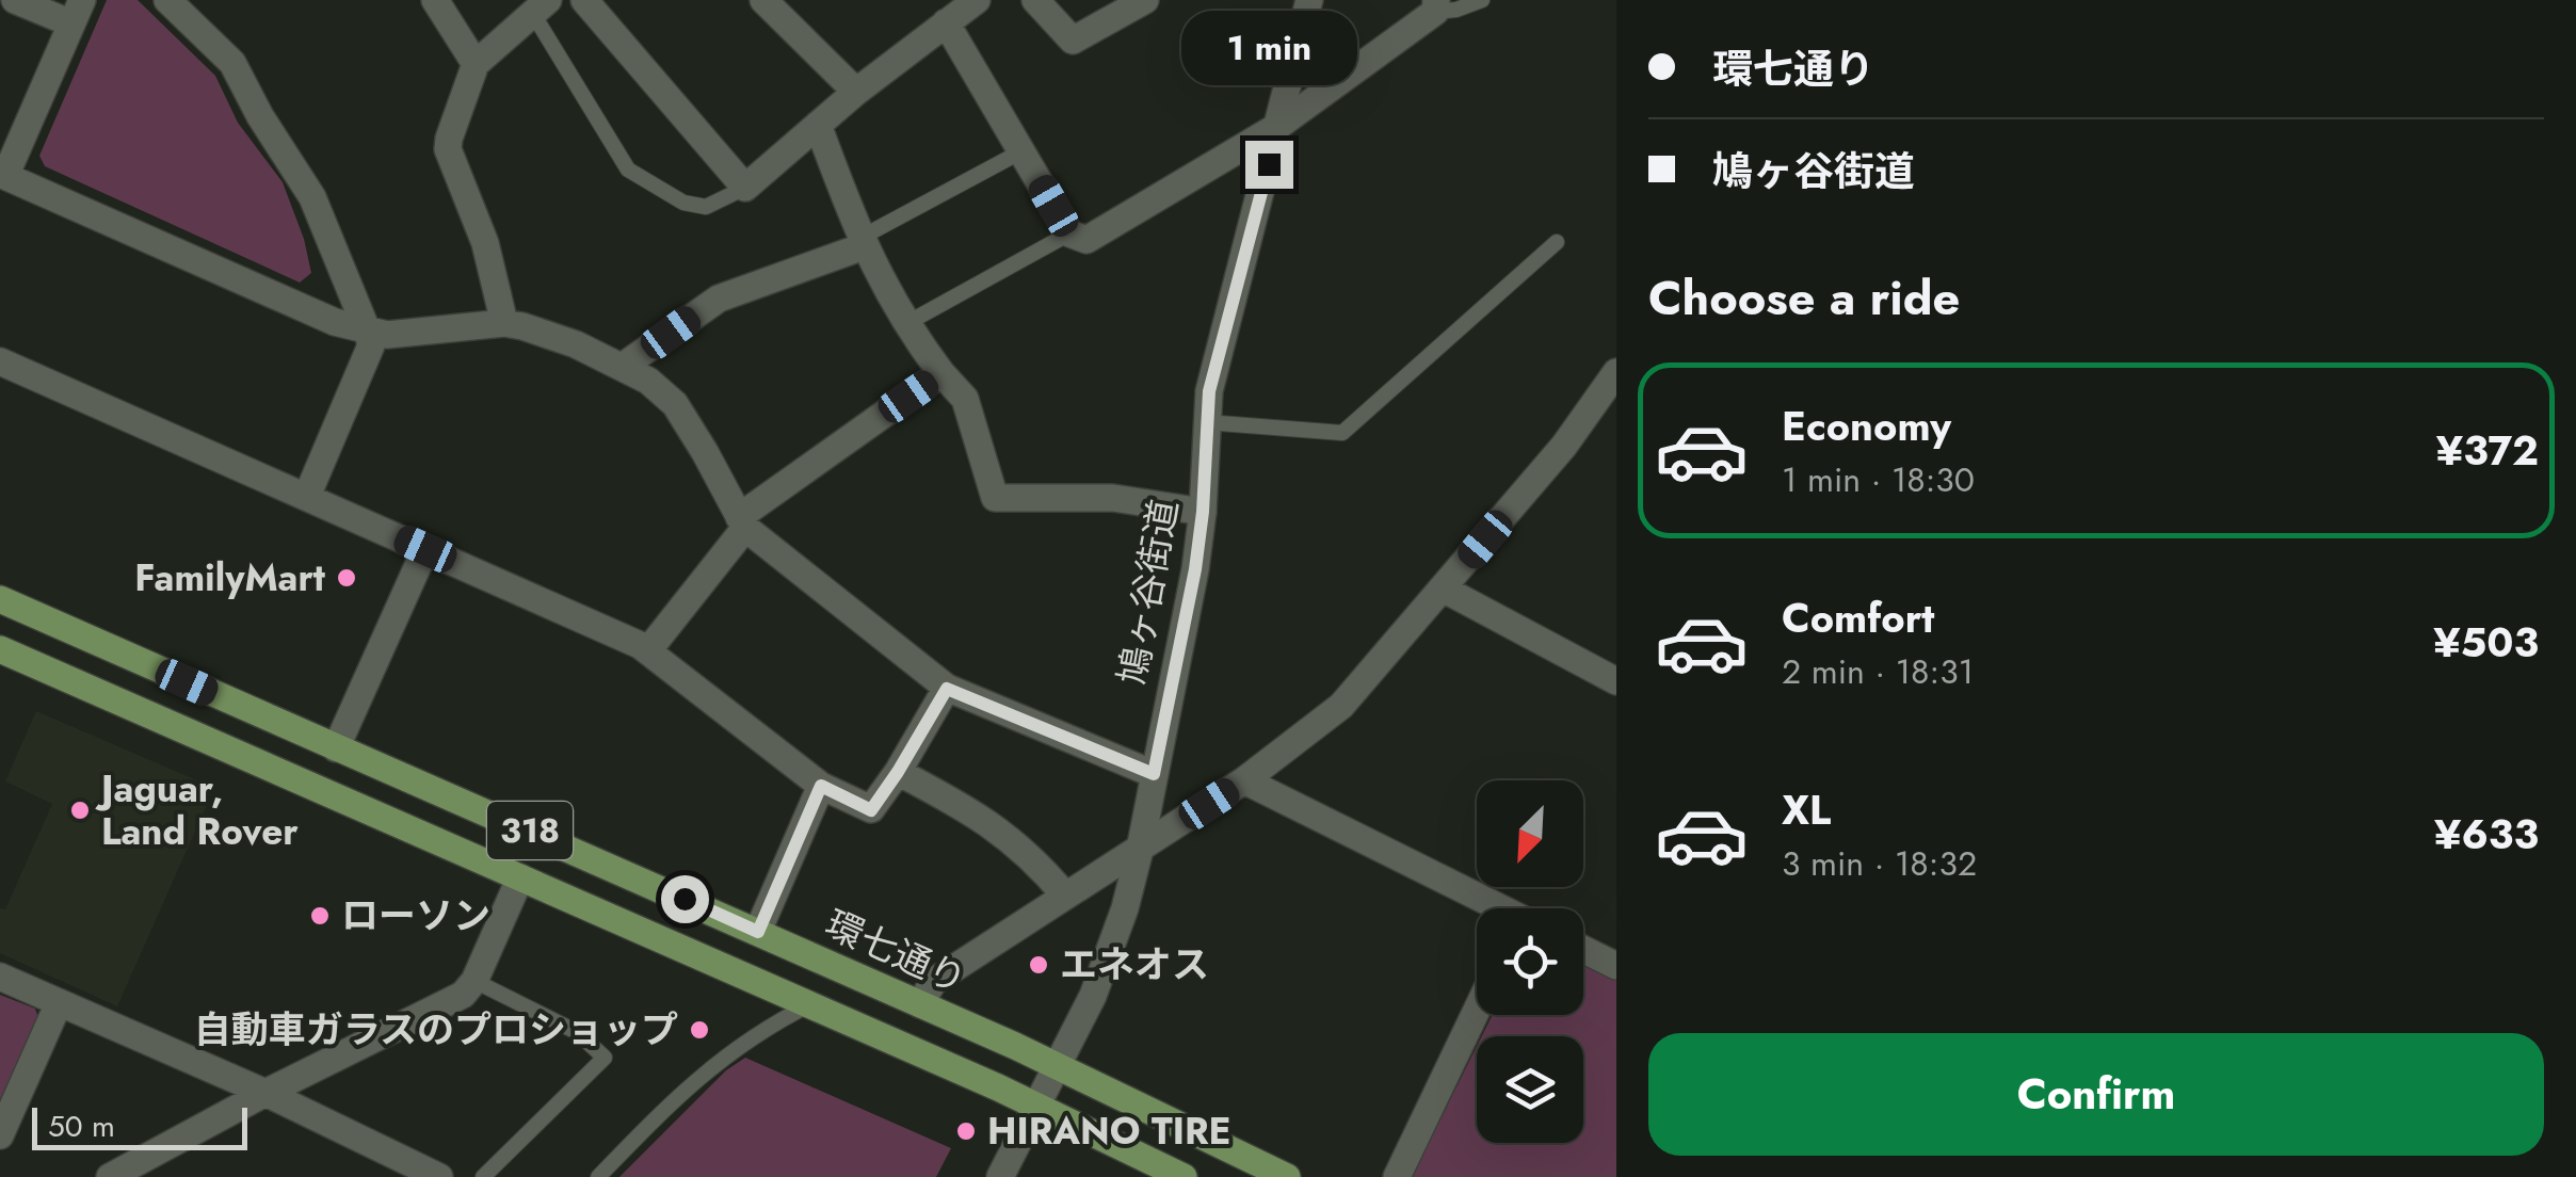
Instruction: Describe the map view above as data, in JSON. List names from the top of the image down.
{
  "streets": {
    "main road": ["318", "環七通り"],
    "street": ["鳩ヶ谷街道"]
  },
  "crossings": [
    ["鳩ヶ谷街道", "318"],
    ["鳩ヶ谷街道", "環七通り"]
  ],
  "places": [
    "FamilyMart",
    "Jaguar, Land Rover",
    "ローソン",
    "エネオス",
    "自動車ガラスのプロショップ",
    "HIRANO TIRE"
  ],
  "scale_bar": "50 m",
  "north": "bottom left",
  "page": {
    "banner": ["環七通り", "鳩ヶ谷街道"],
    "bubble": "1 min",
    "heading": "Choose a ride",
    "list": [
      {
        "name": "Economy",
        "note": "1 min · 18:30",
        "value": "¥372"
      },
      {
        "name": "Comfort",
        "note": "2 min · 18:31",
        "value": "¥503"
      },
      {
        "name": "XL",
        "note": "3 min · 18:32",
        "value": "¥633"
      }
    ],
    "buttons": "Confirm",
    "scale": "50 m"
  }
}
